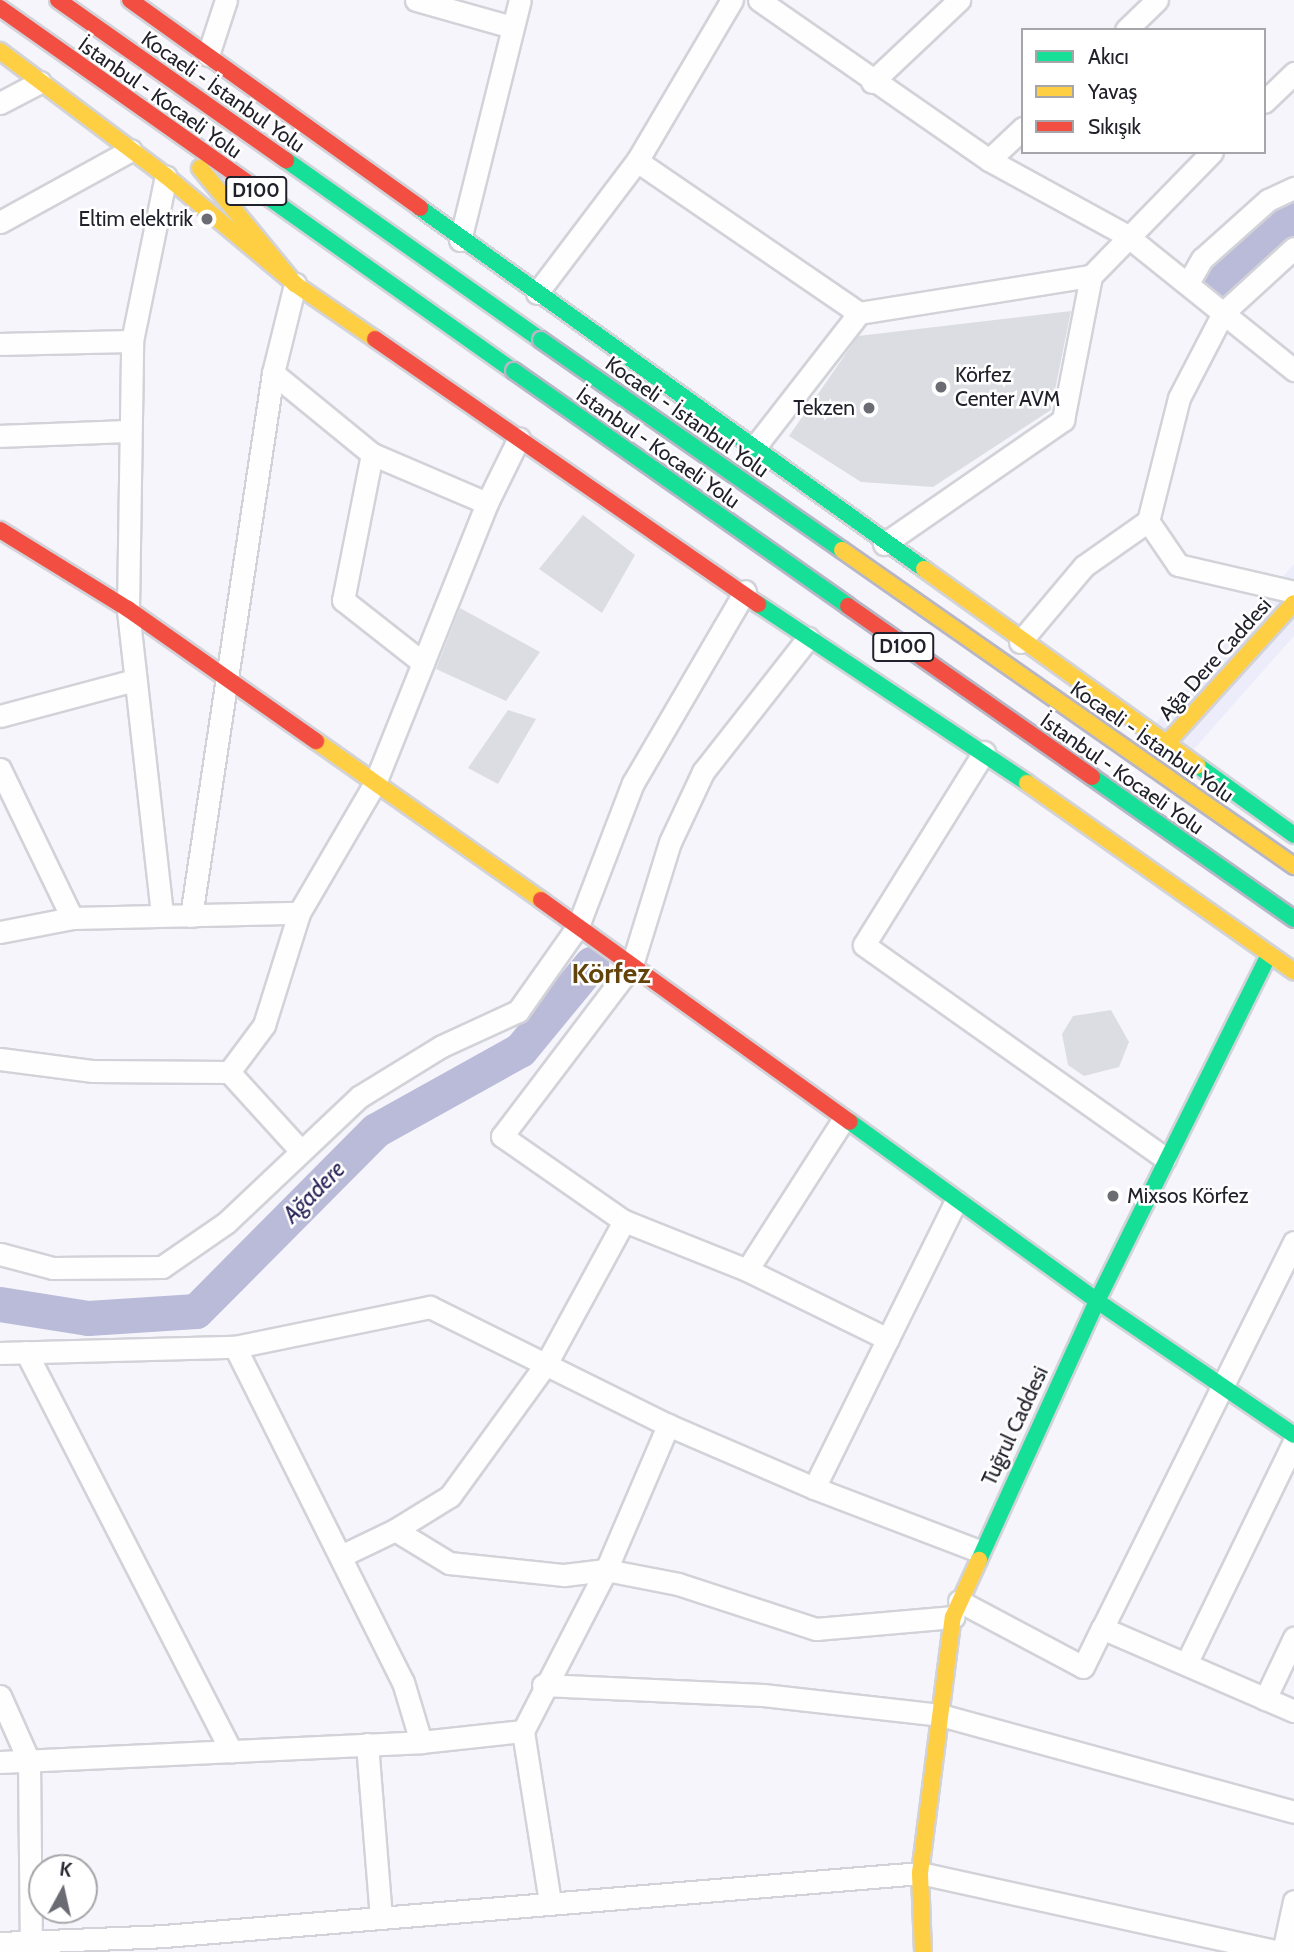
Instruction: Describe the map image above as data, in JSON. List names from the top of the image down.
{
  "streets": {
    "main road": [
      "Kocaeli - İstanbul Yolu",
      "İstanbul - Kocaeli Yolu",
      "D100",
      "Ağa Dere Caddesi",
      "Tuğrul Caddesi"
    ]
  },
  "districts": ["Körfez"],
  "water": ["Ağadere"],
  "places": [
    "Eltim elektrik",
    "Körfez Center AVM",
    "Tekzen",
    "Mixsos Körfez"
  ],
  "legend": ["Akıcı", "Yavaş", "Sıkışık"],
  "north": "top"
}
